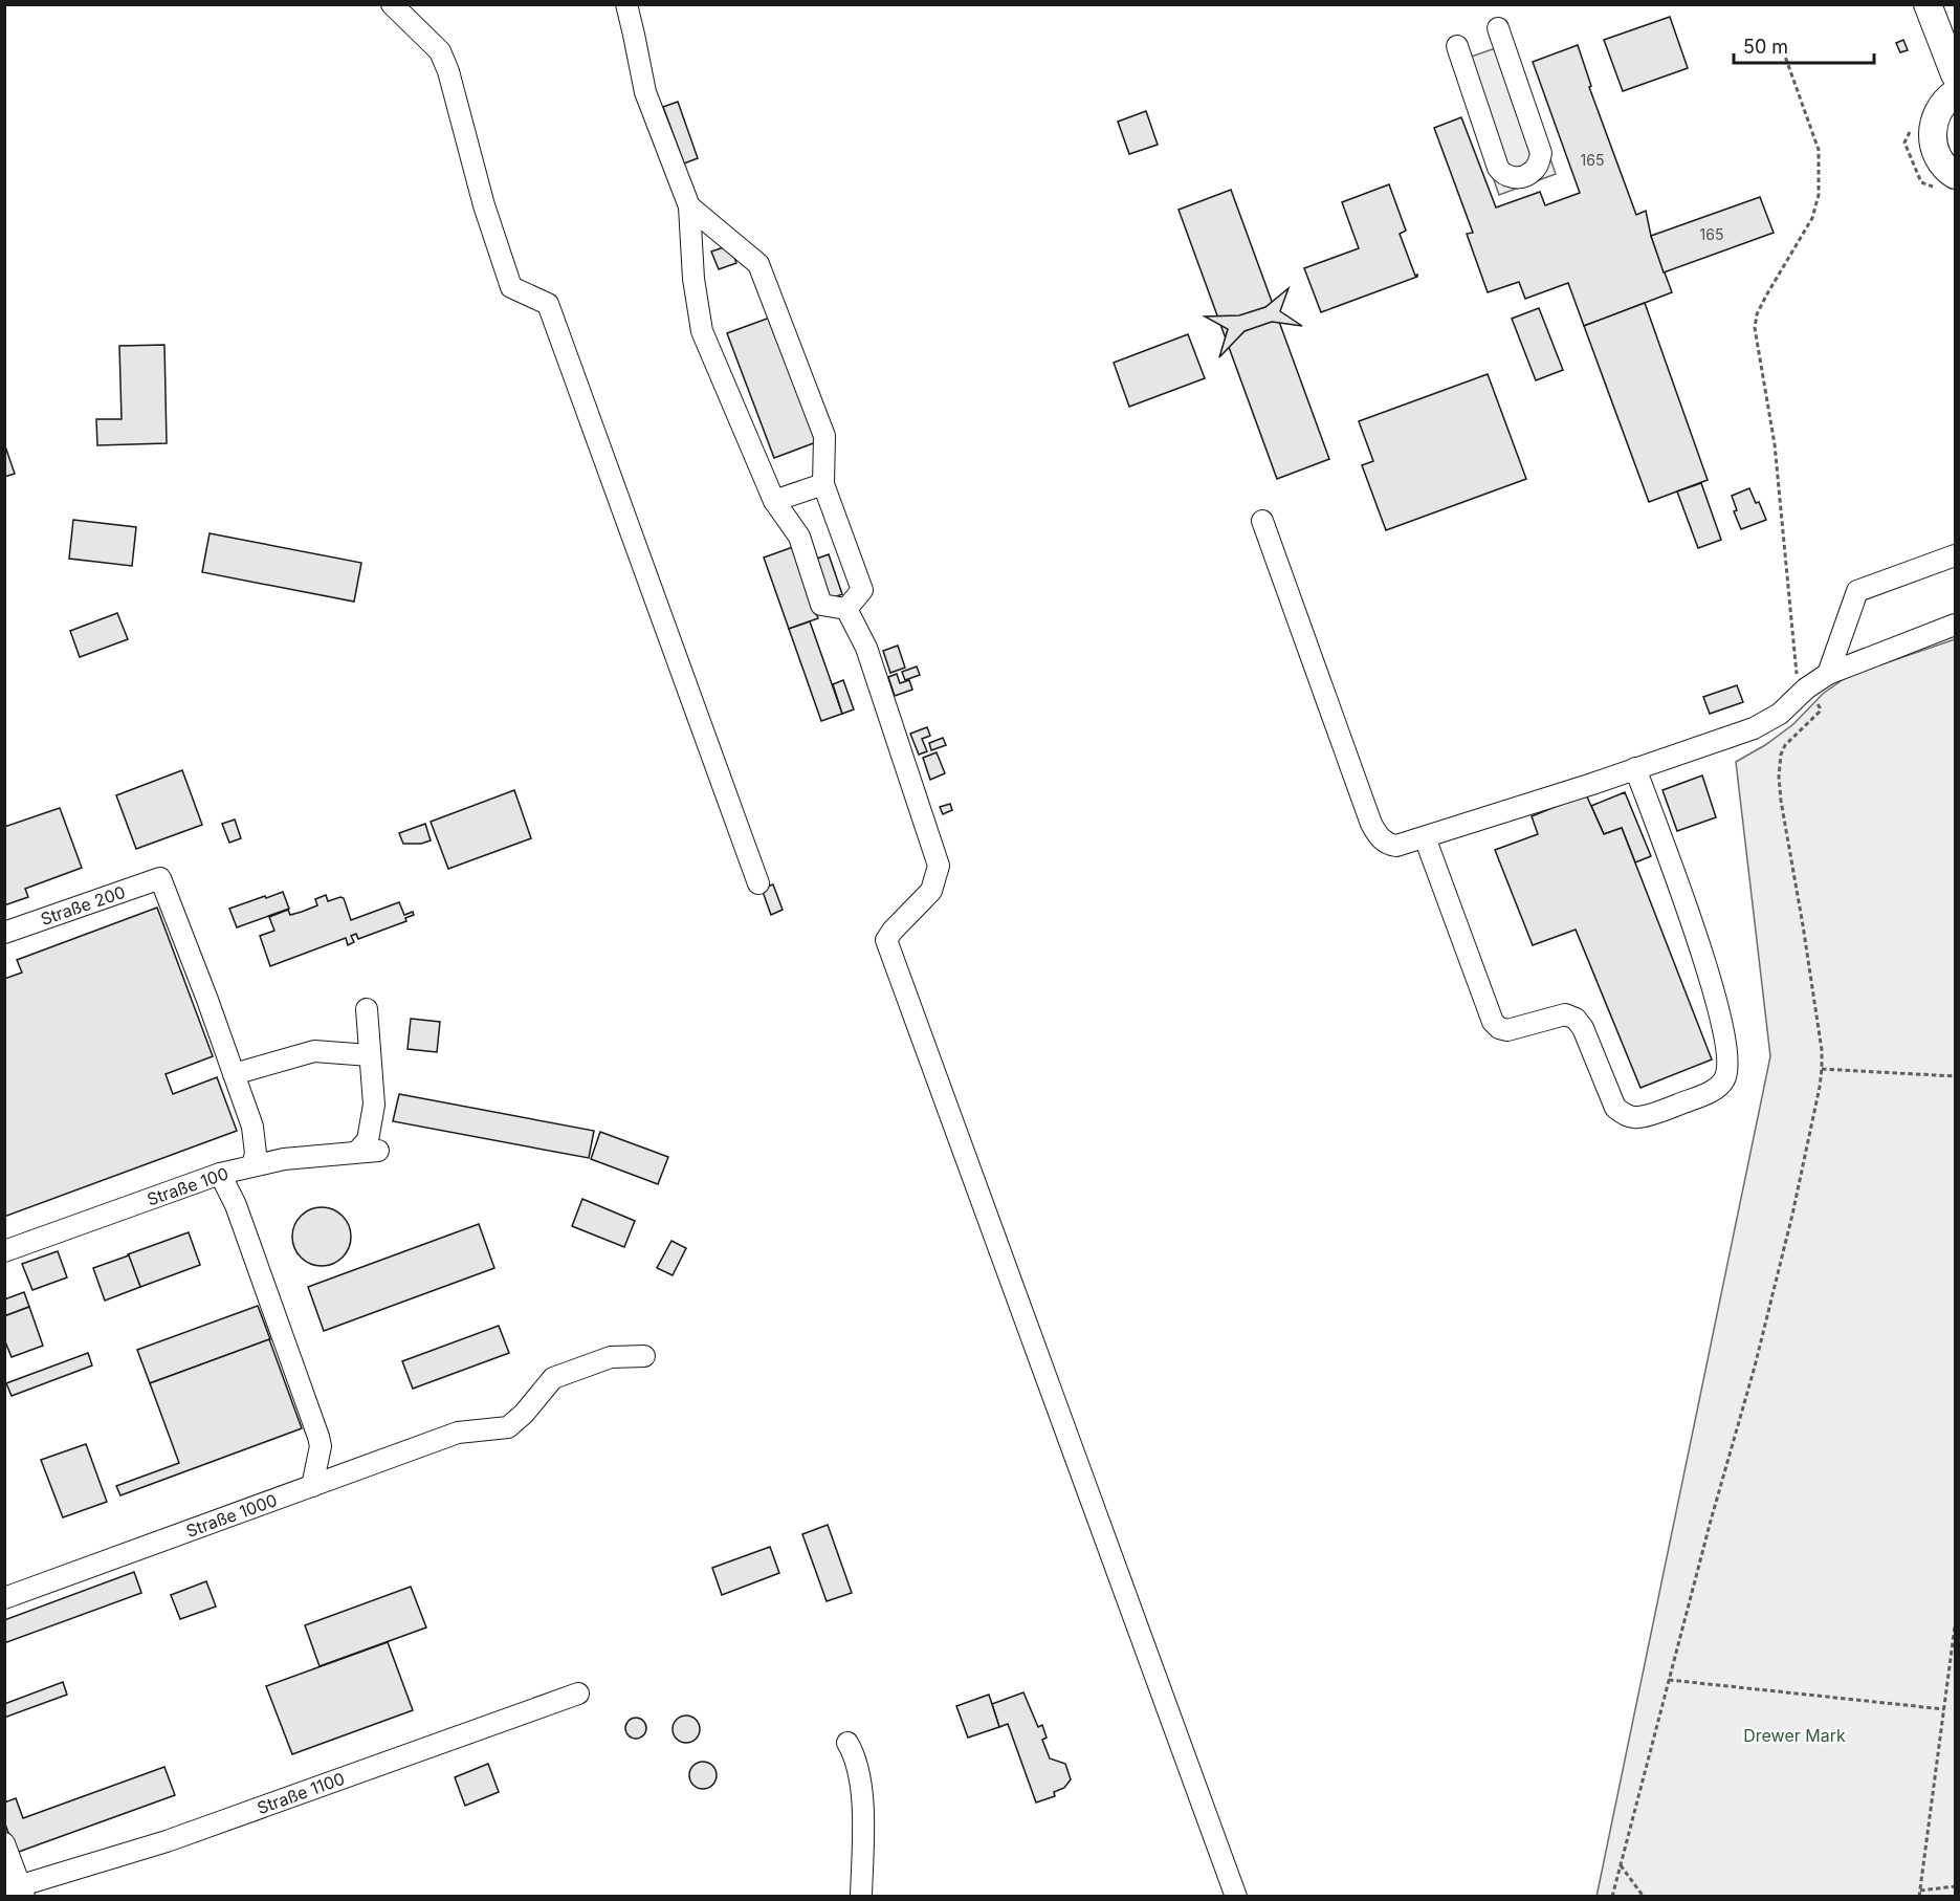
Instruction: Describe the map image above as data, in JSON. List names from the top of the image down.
{
  "streets": {
    "street": [
      "Straße 200",
      "Straße 100",
      "Straße 1000",
      "Straße 1100"
    ]
  },
  "parks": ["Drewer Mark"],
  "house_numbers": ["165", "165"],
  "scale_bar": "50 m"
}
